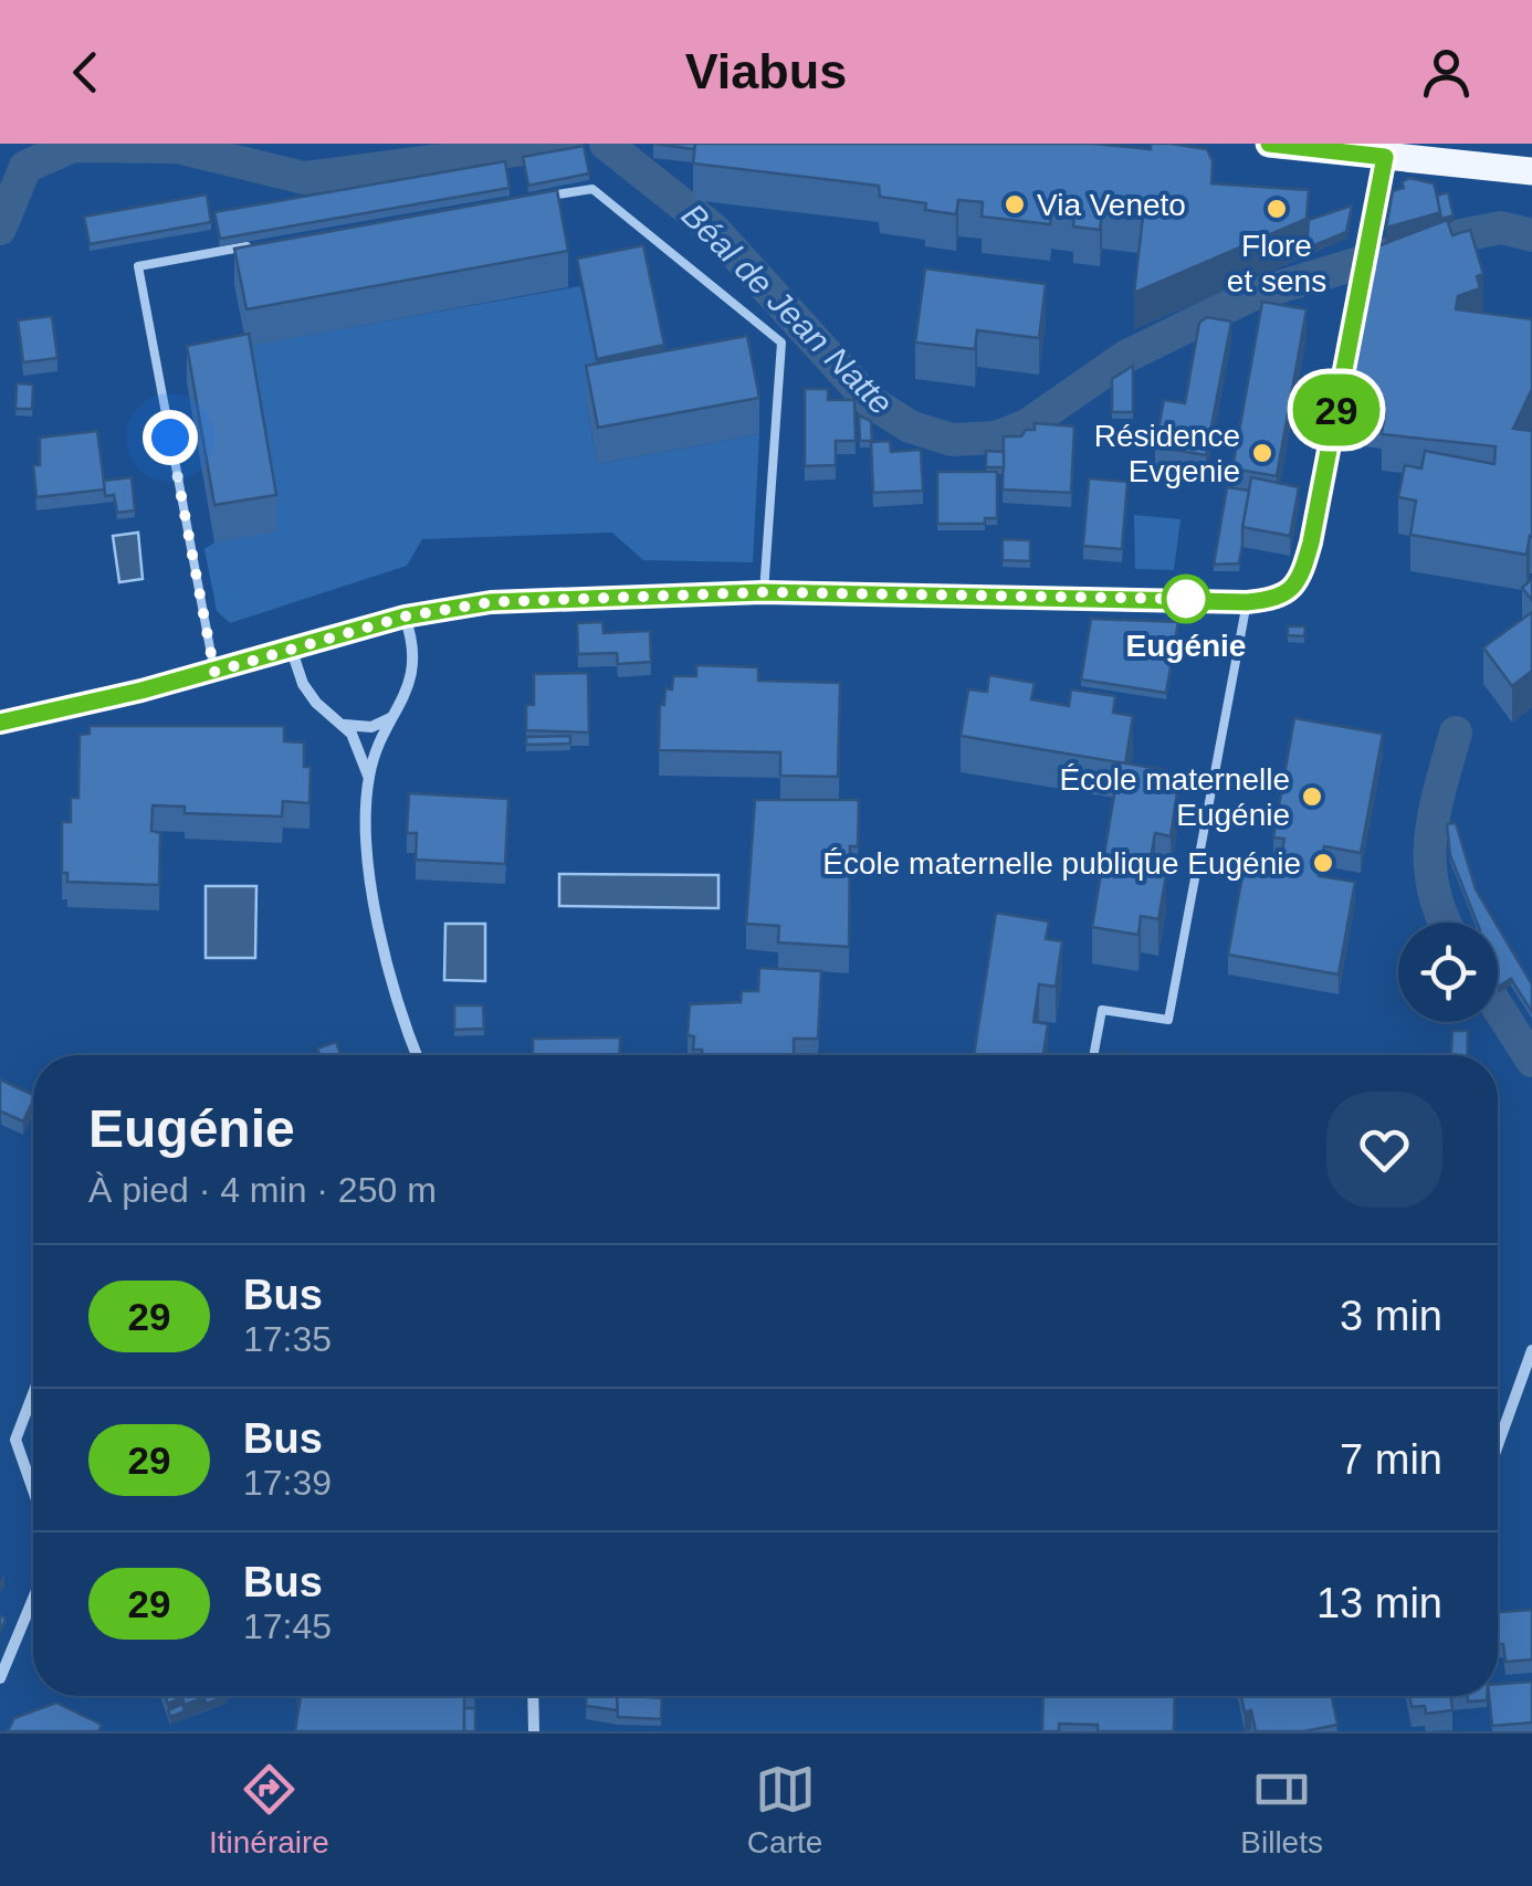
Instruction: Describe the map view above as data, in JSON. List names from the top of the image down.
{
  "water": ["Béal de Jean Natte"],
  "places": [
    "Via Veneto",
    "Flore et sens",
    "Résidence Evgenie",
    "Eugénie",
    "École maternelle Eugénie",
    "École maternelle publique Eugénie"
  ],
  "lines": ["bus line 29"],
  "page": {
    "header": "Viabus",
    "on_map": "29",
    "heading": ["Eugénie", "À pied · 4 min · 250 m"],
    "list": [
      {
        "mark": "29",
        "name": "Bus",
        "note": "17:35",
        "value": "3 min"
      },
      {
        "mark": "29",
        "name": "Bus",
        "note": "17:39",
        "value": "7 min"
      },
      {
        "mark": "29",
        "name": "Bus",
        "note": "17:45",
        "value": "13 min"
      }
    ],
    "tabs": ["Itinéraire", "Carte", "Billets"]
  }
}
